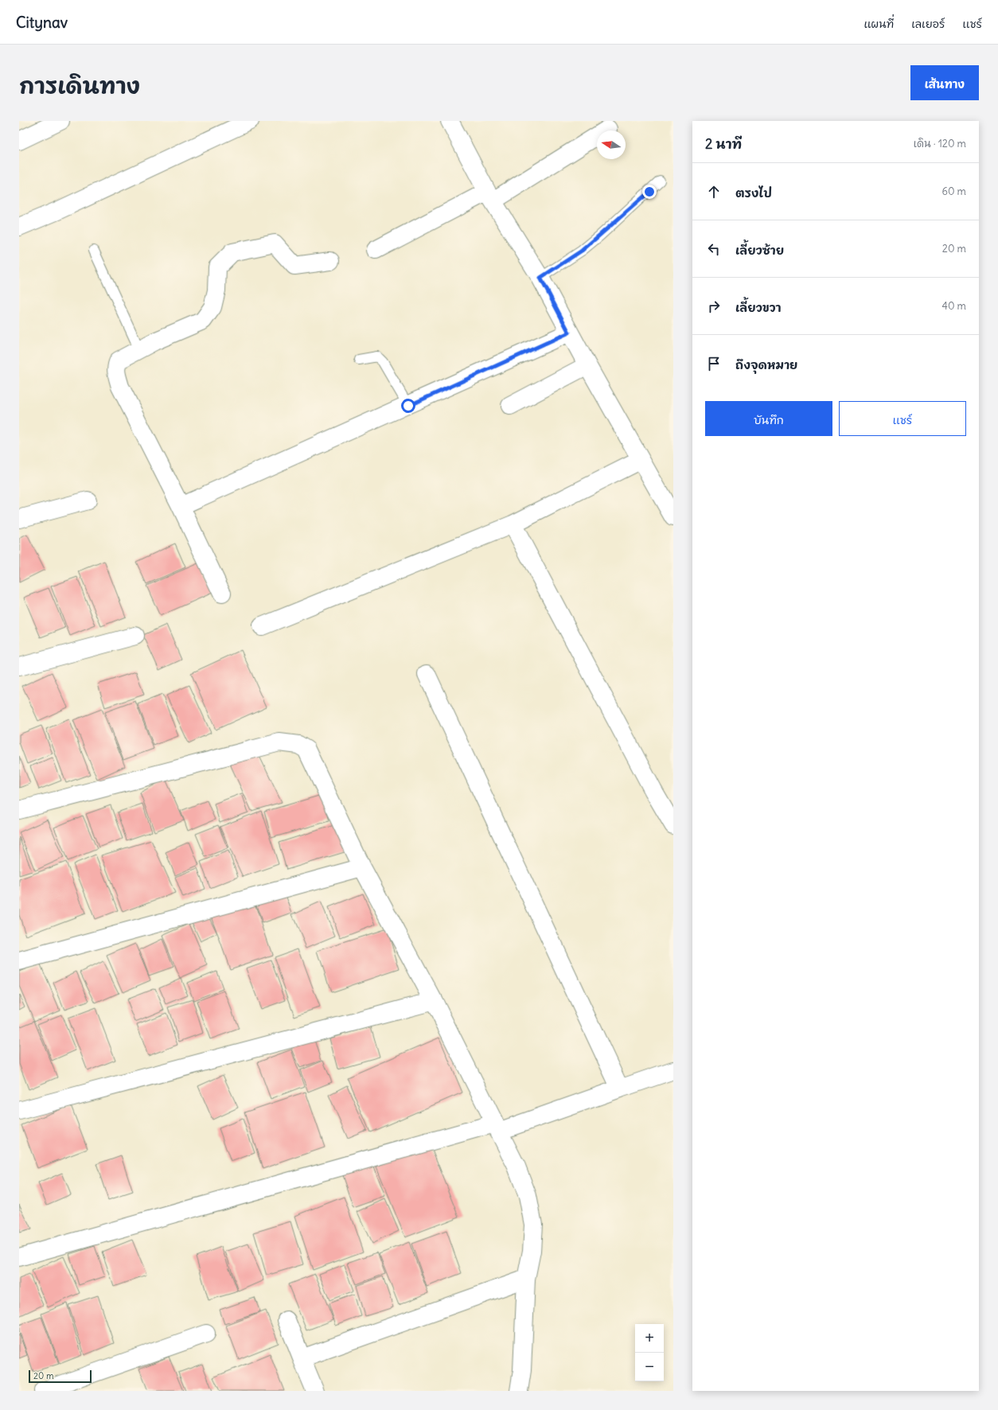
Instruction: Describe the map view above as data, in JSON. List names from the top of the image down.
{
  "scale_bar": "20 m",
  "north": "left",
  "page": {
    "header": "Citynav",
    "nav": ["แผนที่", "เลเยอร์", "แชร์"],
    "title": "การเดินทาง",
    "buttons": [
      "เส้นทาง",
      ["บันทึก", "แชร์"]
    ],
    "heading": ["2 นาที", "เดิน · 120 m"],
    "list": [
      ["ตรงไป", "60 m"],
      ["เลี้ยวซ้าย", "20 m"],
      ["เลี้ยวขวา", "40 m"],
      "ถึงจุดหมาย"
    ],
    "map_buttons": ["+", "−"],
    "scale": "20 m"
  }
}
